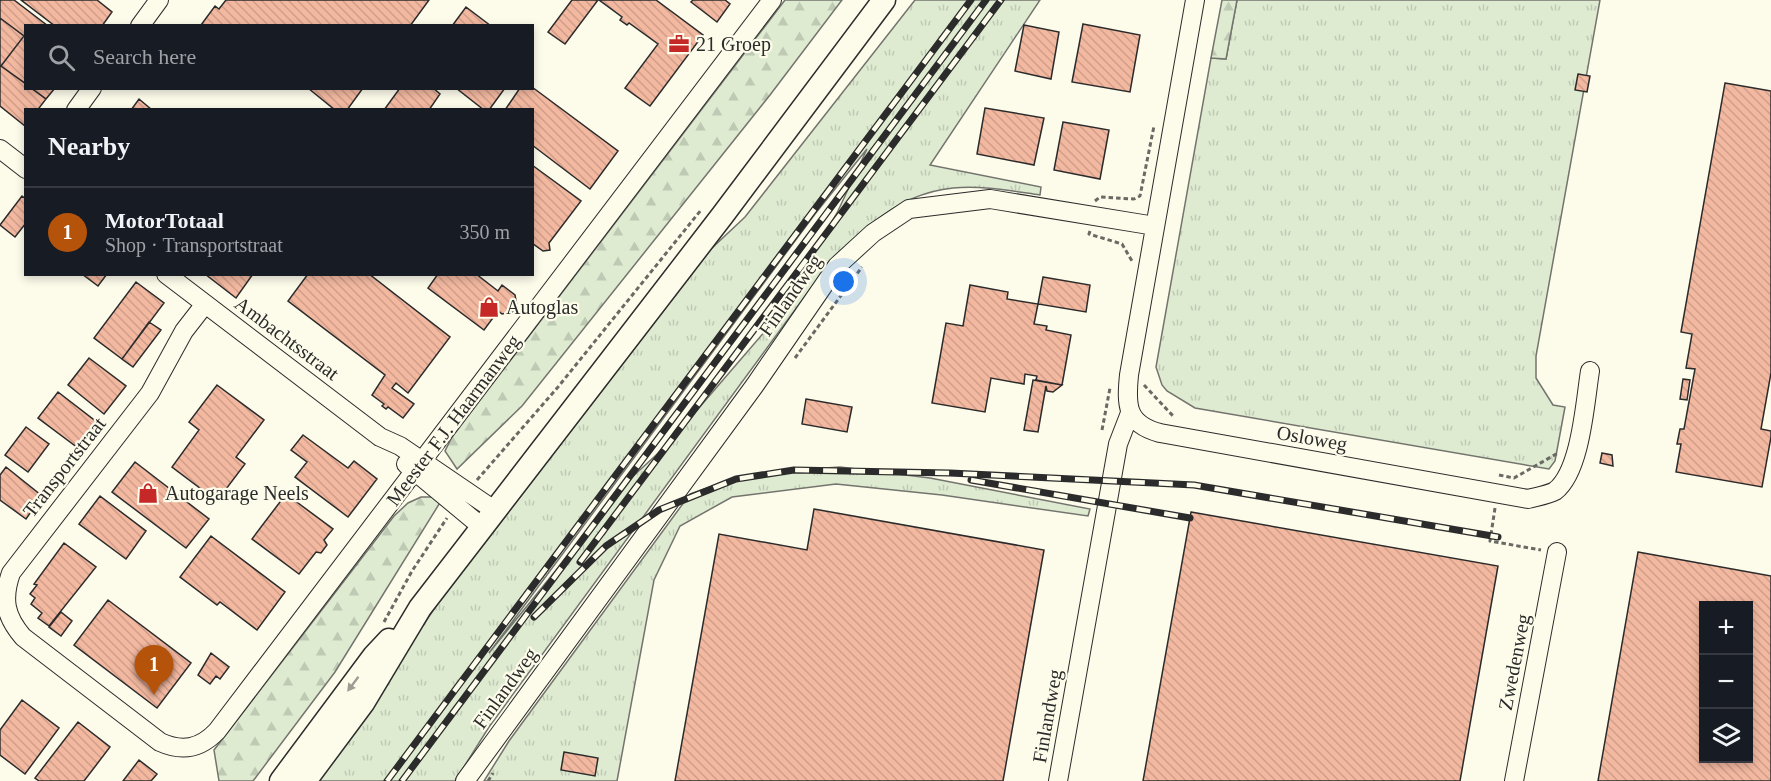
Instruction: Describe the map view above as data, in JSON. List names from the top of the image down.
{
  "streets": {
    "street": [
      "Finlandweg",
      "Ambachtsstraat",
      "Meester F.J. Haarmanweg",
      "Osloweg",
      "Transportstraat",
      "Zwedenweg"
    ]
  },
  "crossings": [
    ["Finlandweg", "Osloweg"],
    ["Ambachtsstraat", "Meester F.J. Haarmanweg"],
    ["Ambachtsstraat", "Transportstraat"],
    ["Meester F.J. Haarmanweg", "Transportstraat"]
  ],
  "places": {
    "office": ["21 Groep"],
    "shop": ["Autoglas", "Autogarage Neels"]
  },
  "page": {
    "search": "Search here",
    "heading": "Nearby",
    "list": [
      {
        "mark": "1",
        "name": "MotorTotaal",
        "note": "Shop · Transportstraat",
        "value": "350 m"
      }
    ],
    "map_buttons": ["+", "−"],
    "pins": "1"
  }
}
